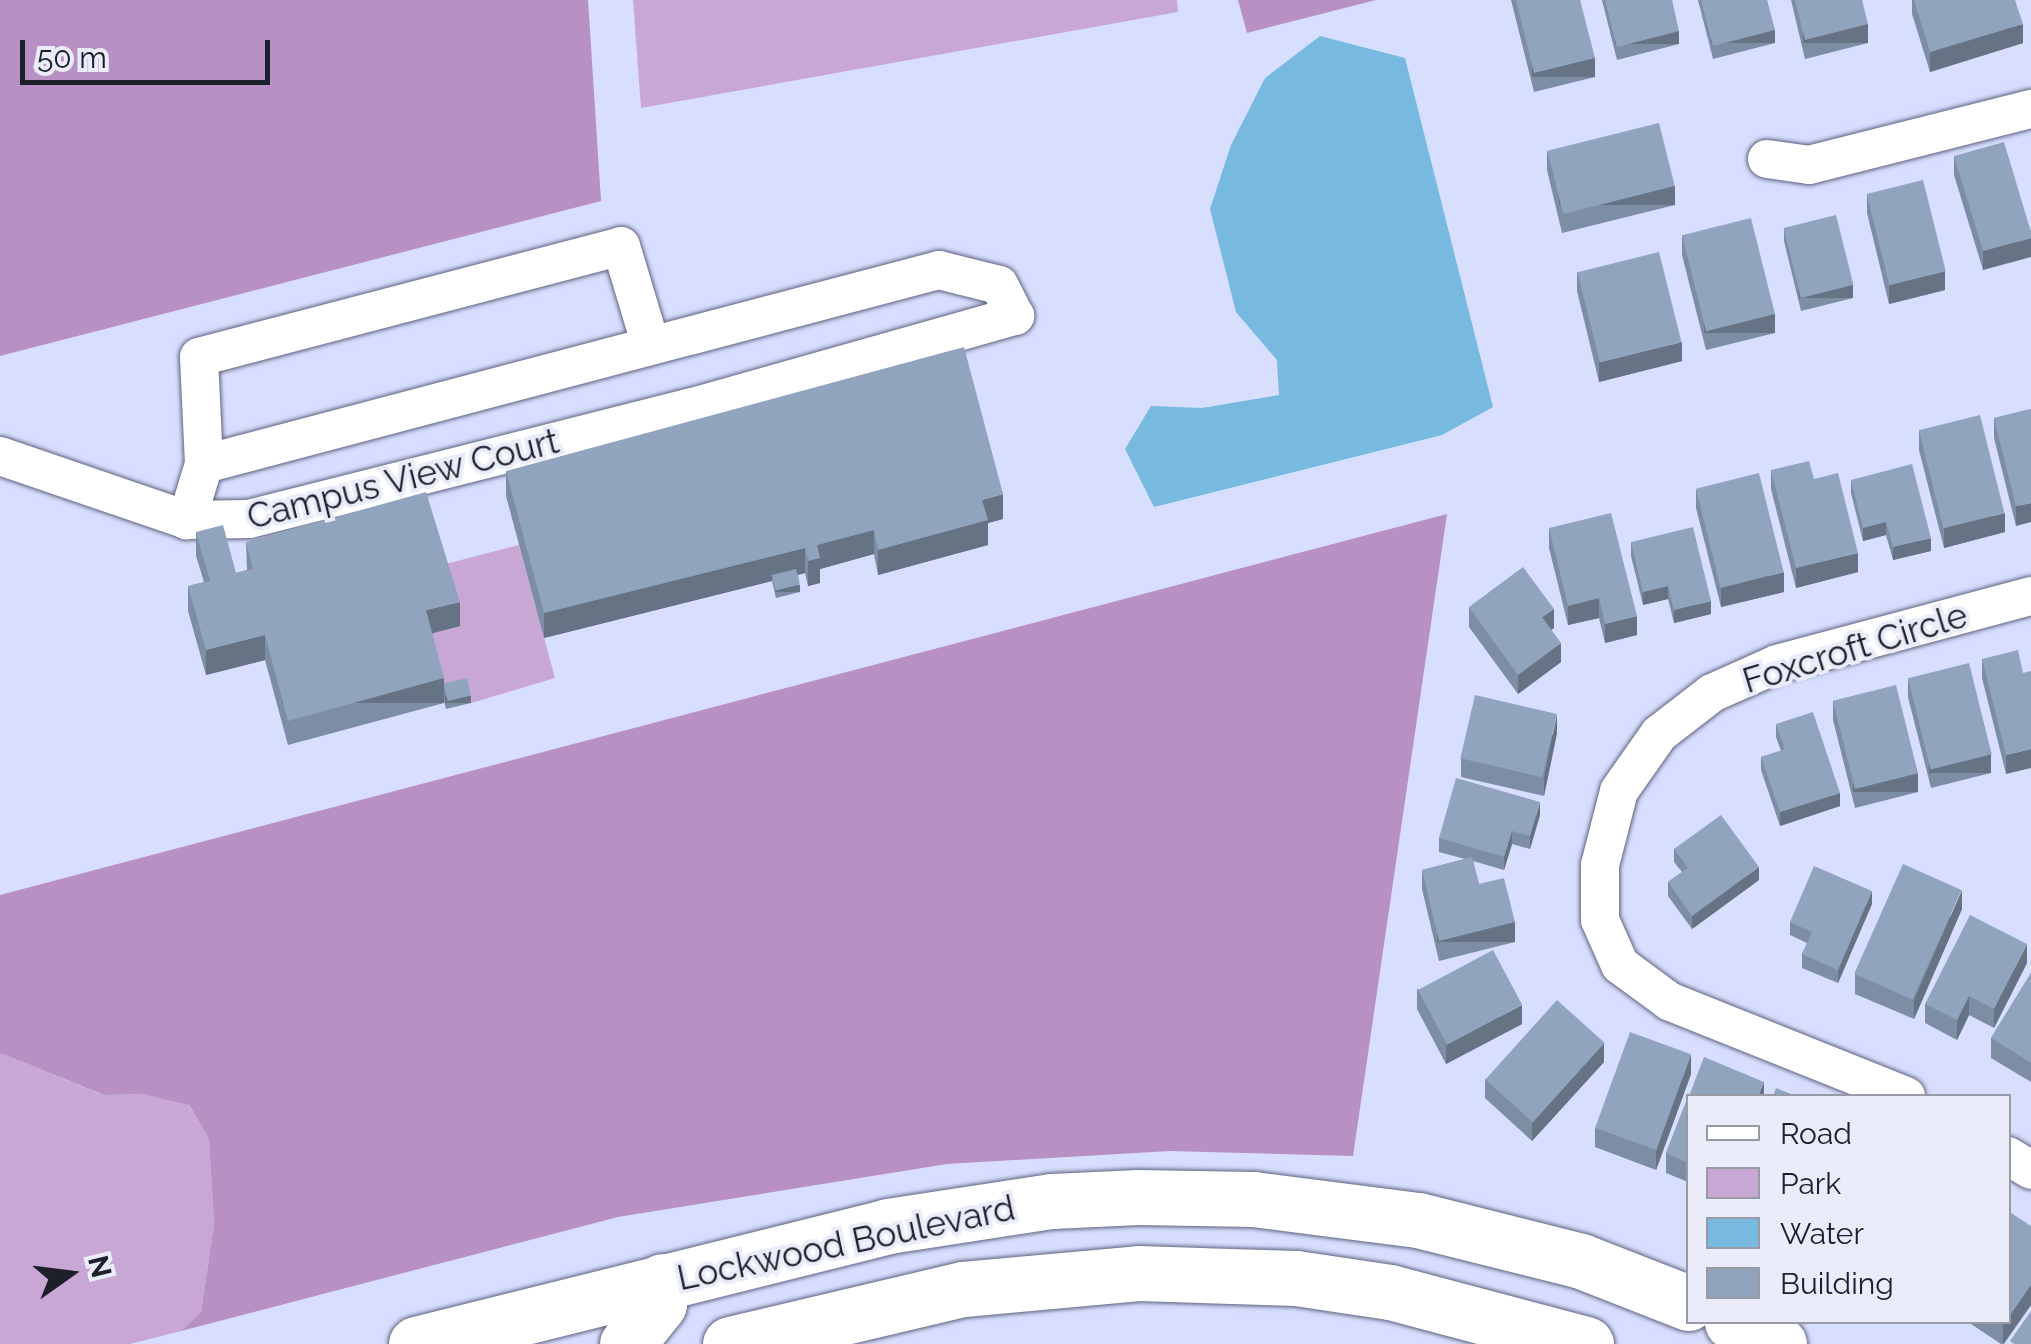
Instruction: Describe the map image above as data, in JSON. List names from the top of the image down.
{
  "streets": {
    "main road": ["Lockwood Boulevard"],
    "street": ["Campus View Court", "Foxcroft Circle"]
  },
  "legend": [
    "Road",
    "Park",
    "Water",
    "Building"
  ],
  "scale_bar": "50 m",
  "north": "right"
}
